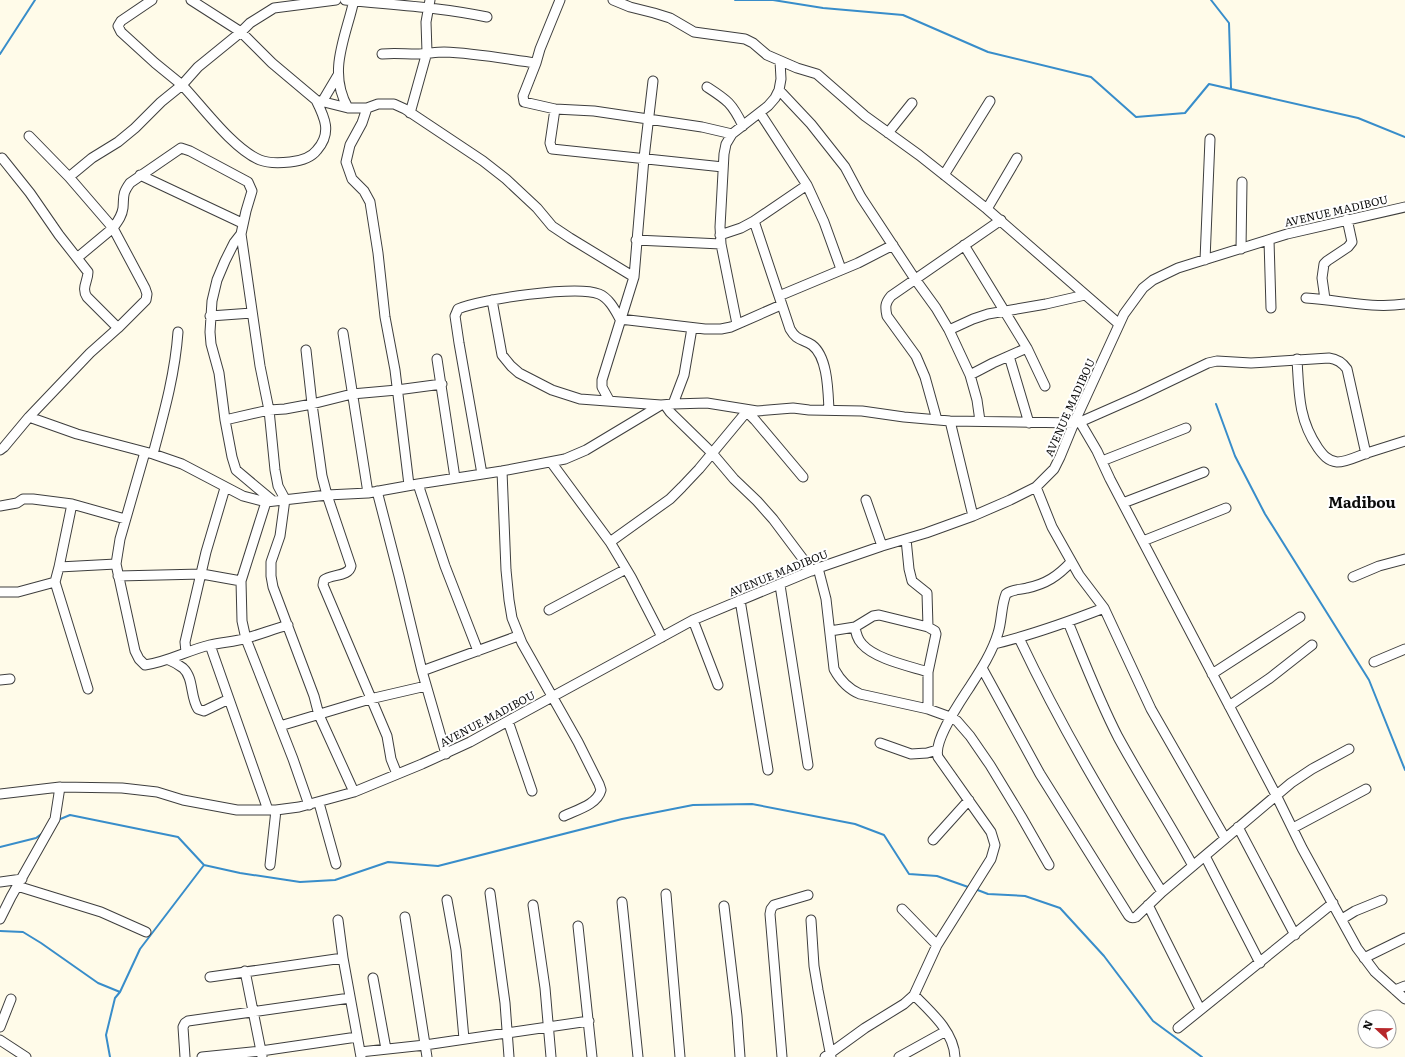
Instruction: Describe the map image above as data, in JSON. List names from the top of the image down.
{
  "streets": {
    "street": ["AVENUE MADIBOU"]
  },
  "districts": ["Madibou"],
  "north": "left"
}
